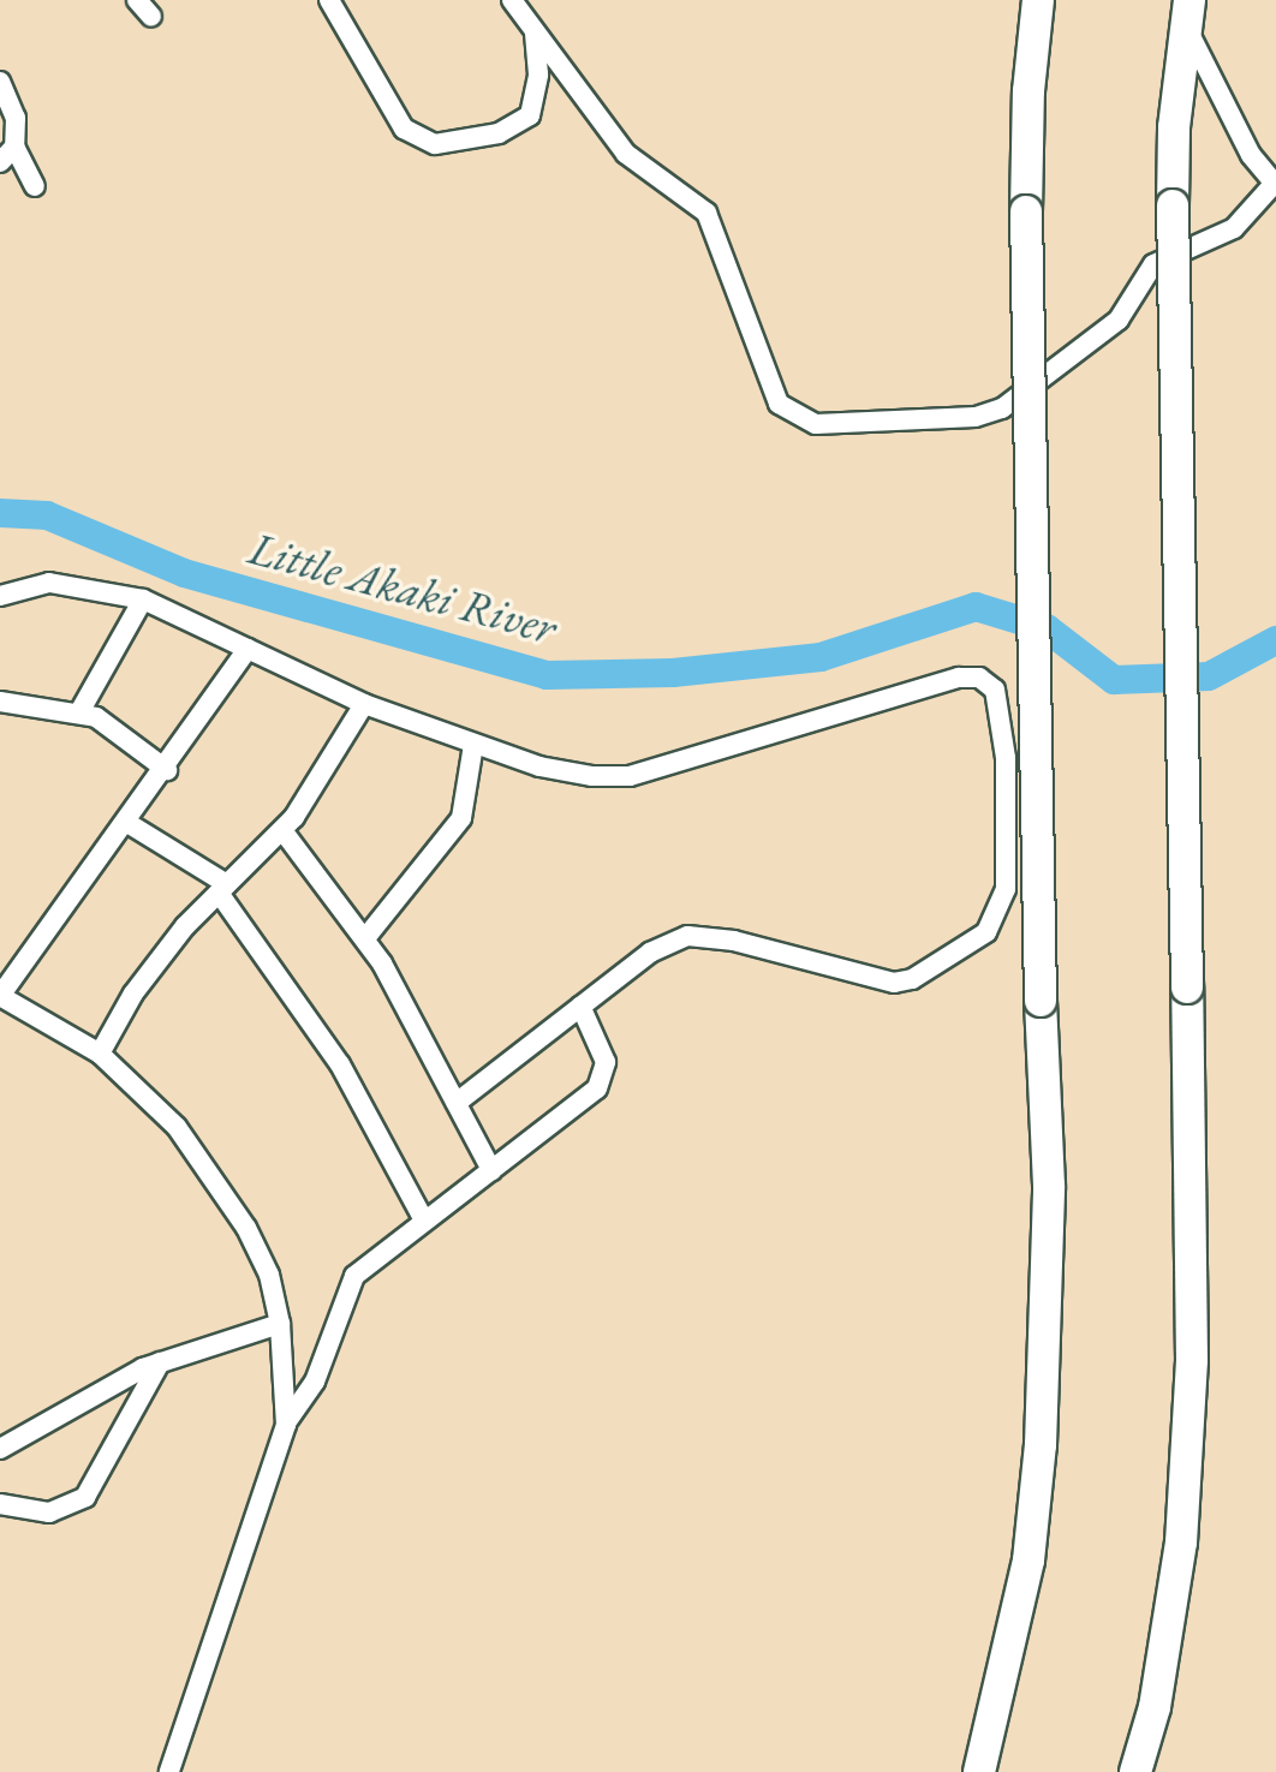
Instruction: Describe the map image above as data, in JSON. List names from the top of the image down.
{
  "water": ["Little Akaki River"]
}
